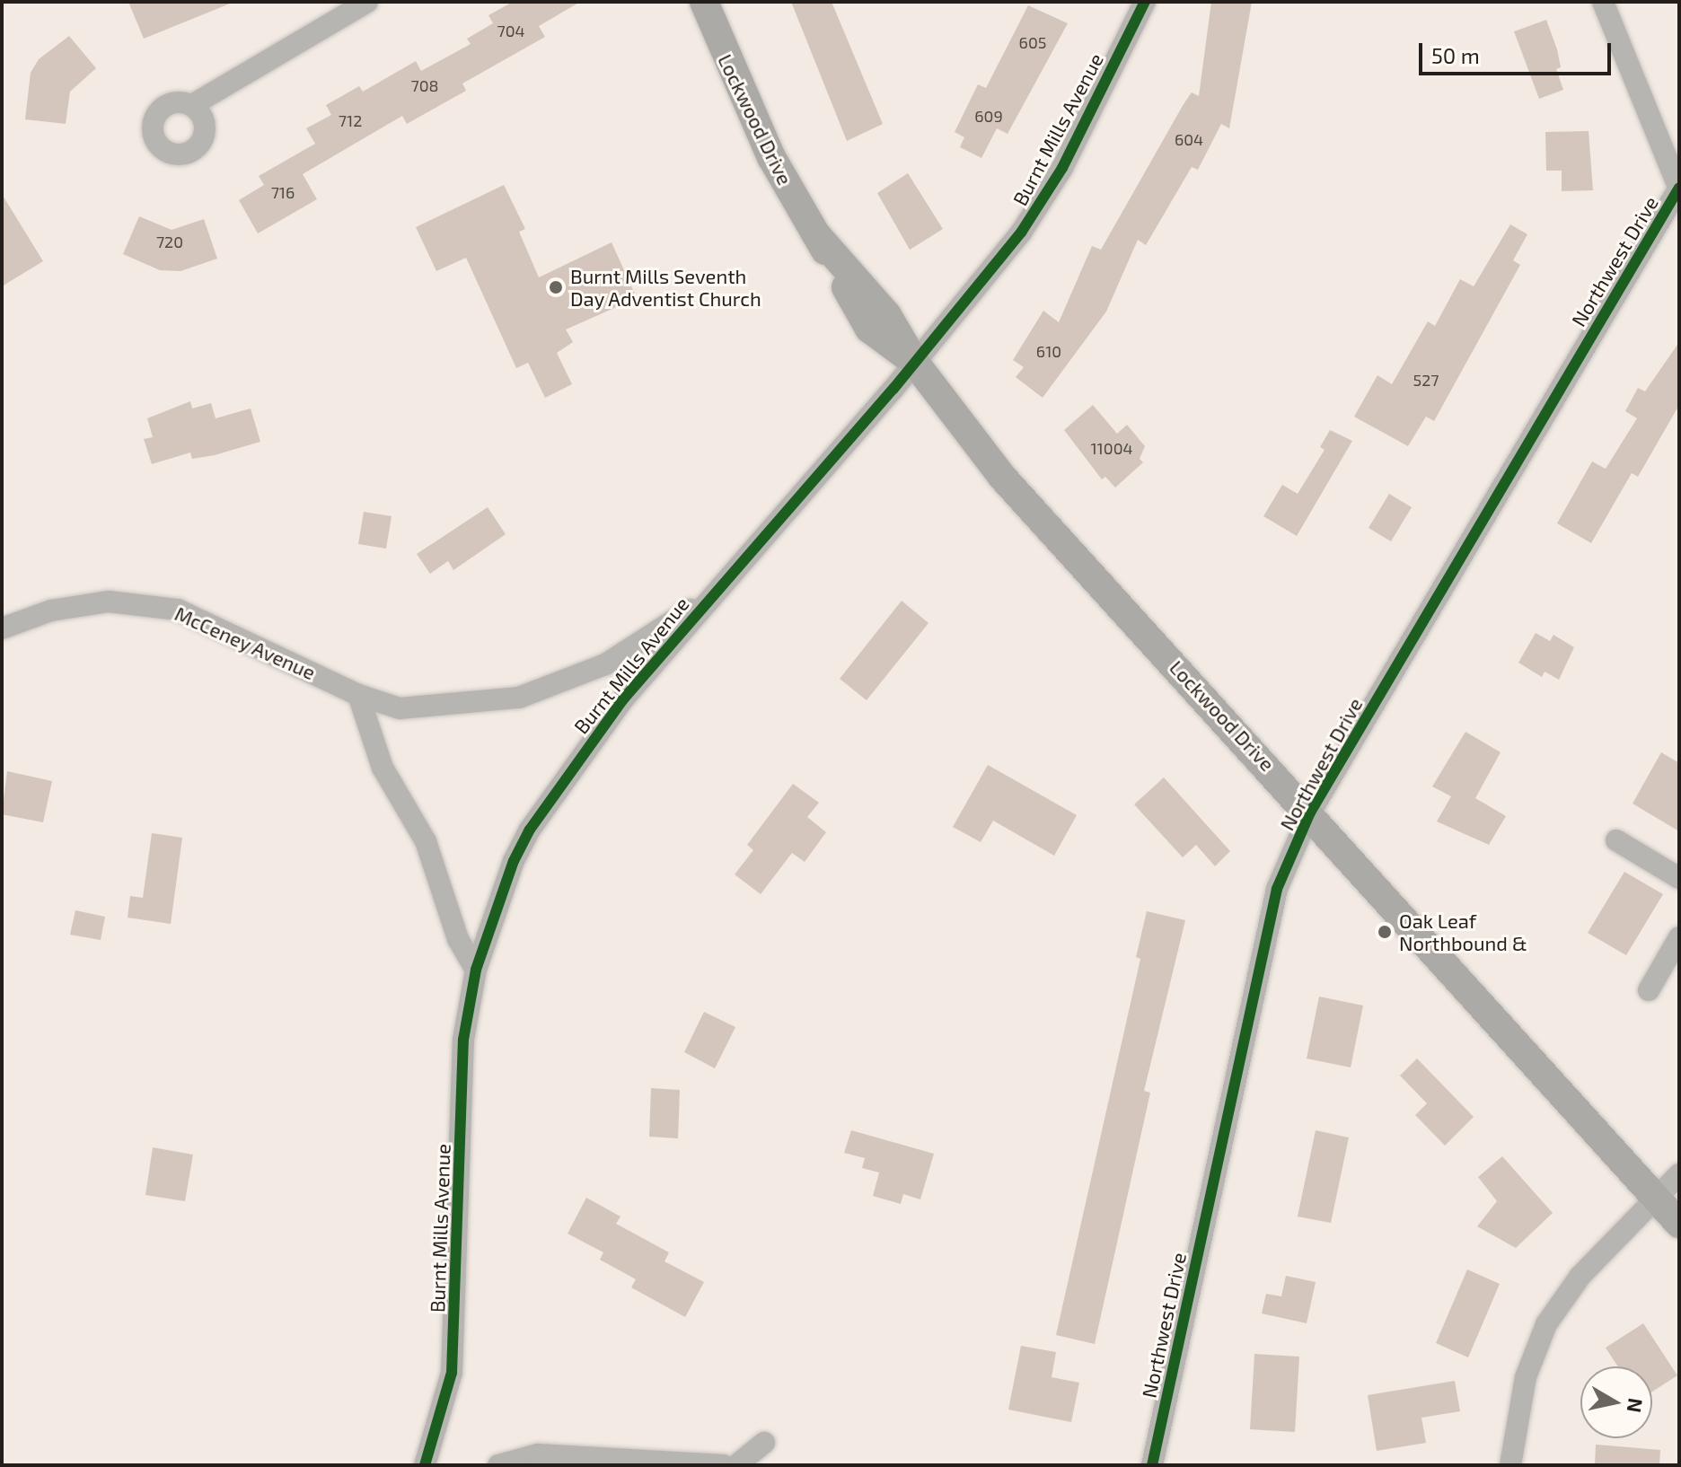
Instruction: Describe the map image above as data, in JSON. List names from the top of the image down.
{
  "streets": {
    "street": [
      "Lockwood Drive",
      "Burnt Mills Avenue",
      "Northwest Drive",
      "McCeney Avenue"
    ]
  },
  "crossings": [
    ["Lockwood Drive", "Burnt Mills Avenue"],
    ["Lockwood Drive", "Northwest Drive"],
    ["Burnt Mills Avenue", "McCeney Avenue"]
  ],
  "places": ["Burnt Mills Seventh Day Adventist Church", "Oak Leaf Northbound &"],
  "house_numbers": [
    "704",
    "605",
    "708",
    "609",
    "712",
    "604",
    "716",
    "720",
    "610",
    "527",
    "11004"
  ],
  "scale_bar": "50 m",
  "north": "right"
}
